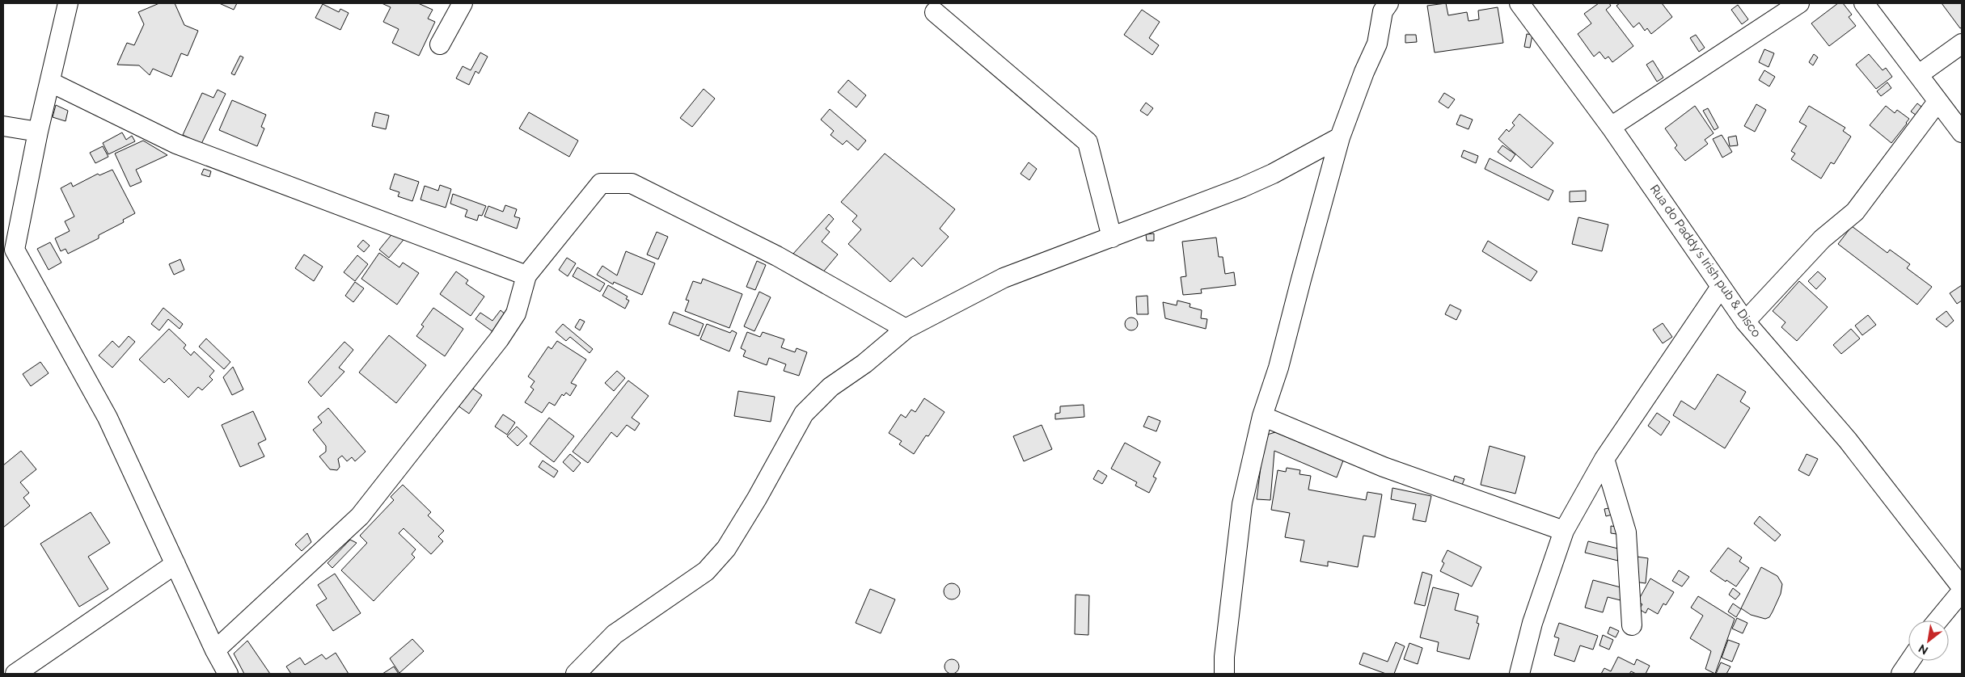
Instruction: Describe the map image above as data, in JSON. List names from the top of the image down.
{
  "streets": {
    "street": ["Rua do Paddy's Irish pub & Disco"]
  },
  "north": "bottom left"
}
